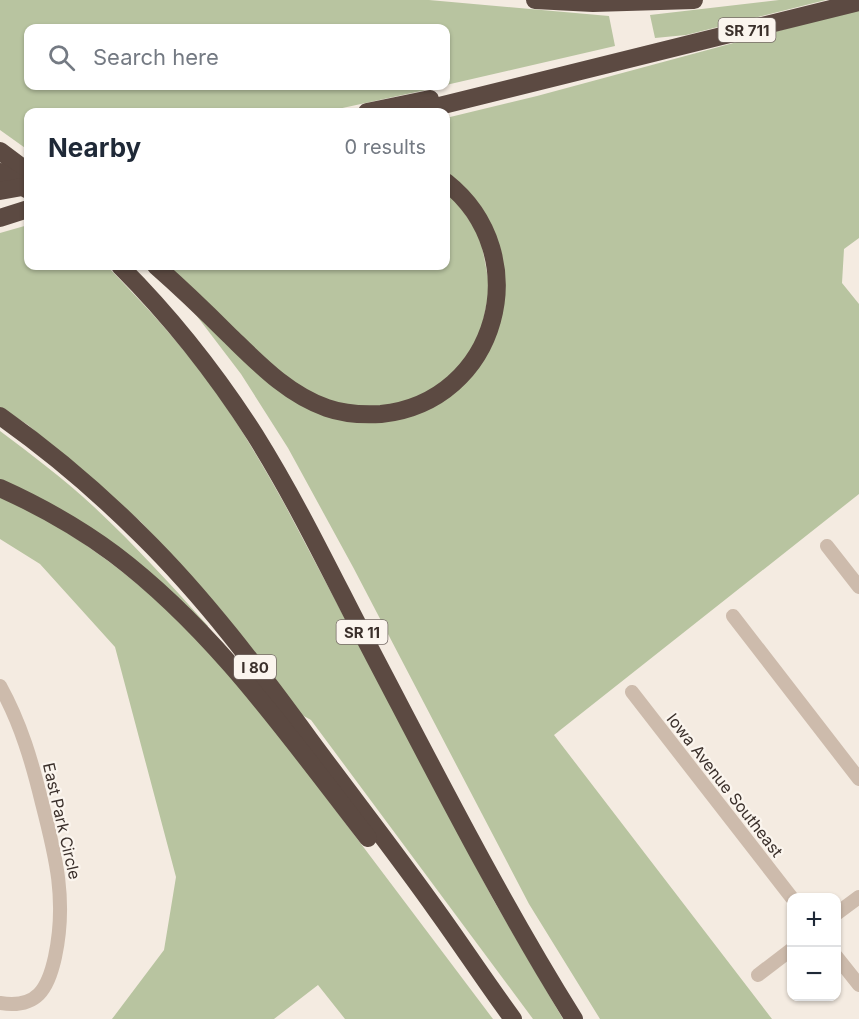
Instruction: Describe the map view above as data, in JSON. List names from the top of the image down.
{
  "streets": {
    "highway": ["SR 711", "SR 11", "I 80"],
    "street": ["Iowa Avenue Southeast", "East Park Circle"]
  },
  "page": {
    "search": "Search here",
    "heading": ["Nearby", "0 results"],
    "map_buttons": ["+", "−"]
  }
}
